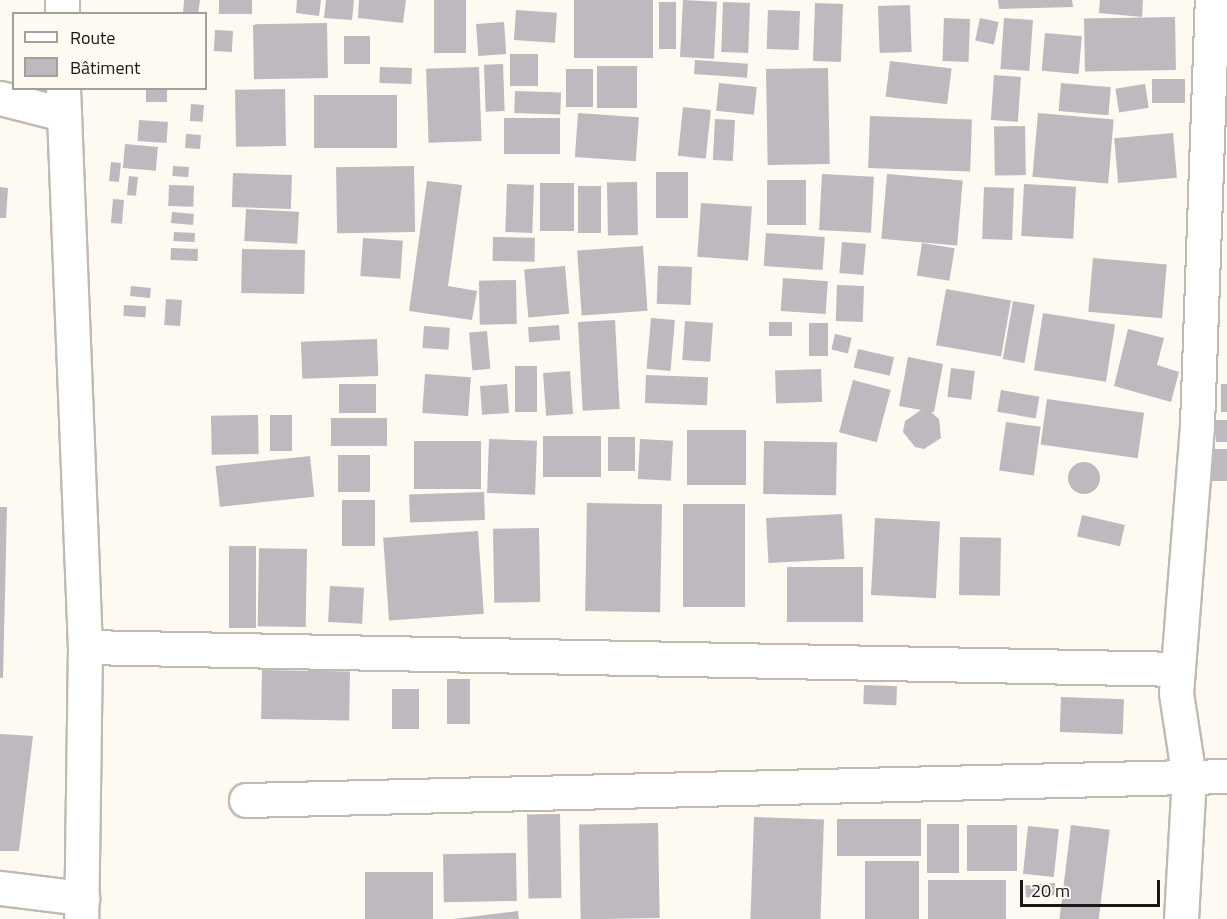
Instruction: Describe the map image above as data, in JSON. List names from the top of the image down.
{
  "legend": ["Route", "Bâtiment"],
  "scale_bar": "20 m"
}
